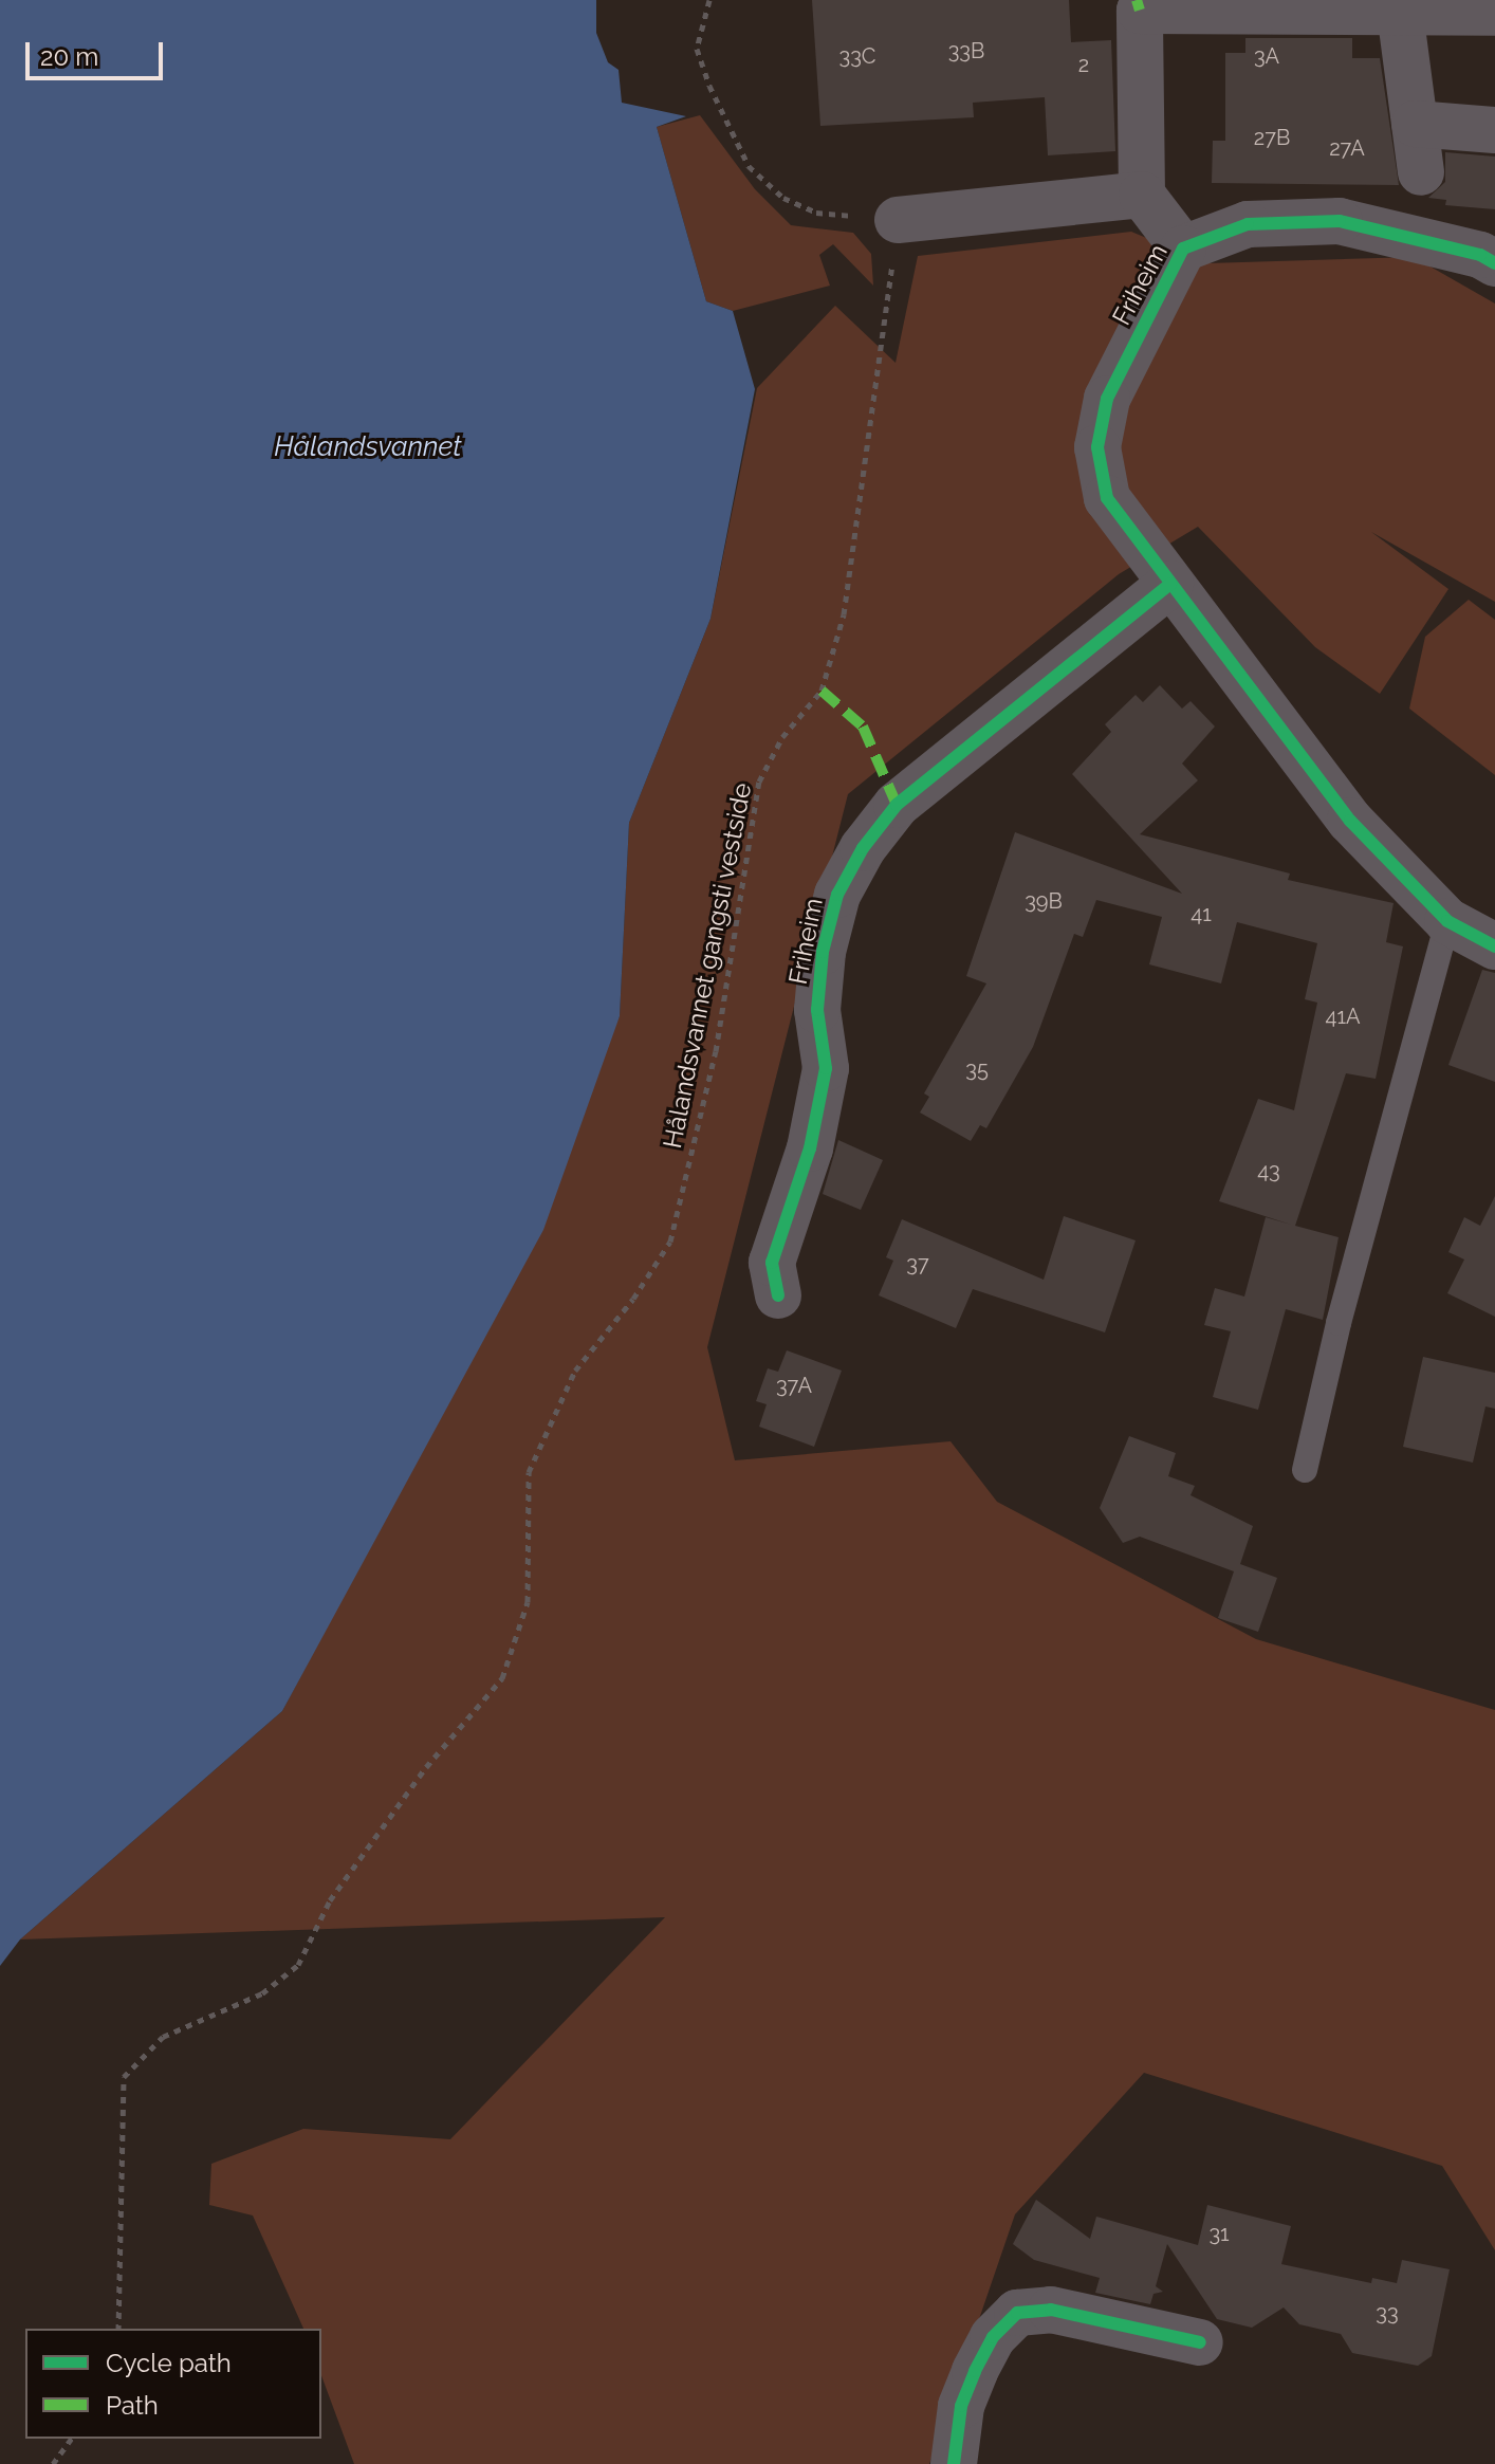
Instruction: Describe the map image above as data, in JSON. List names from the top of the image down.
{
  "streets": {
    "street": ["Friheim"],
    "path": ["Hålandsvannet gangsti vestside"]
  },
  "water": ["Hålandsvannet"],
  "house_numbers": [
    "33B",
    "33C",
    "3A",
    "2",
    "27B",
    "27A",
    "39B",
    "41",
    "41A",
    "35",
    "43",
    "37",
    "37A",
    "31",
    "33"
  ],
  "legend": ["Cycle path", "Path"],
  "scale_bar": "20 m"
}
